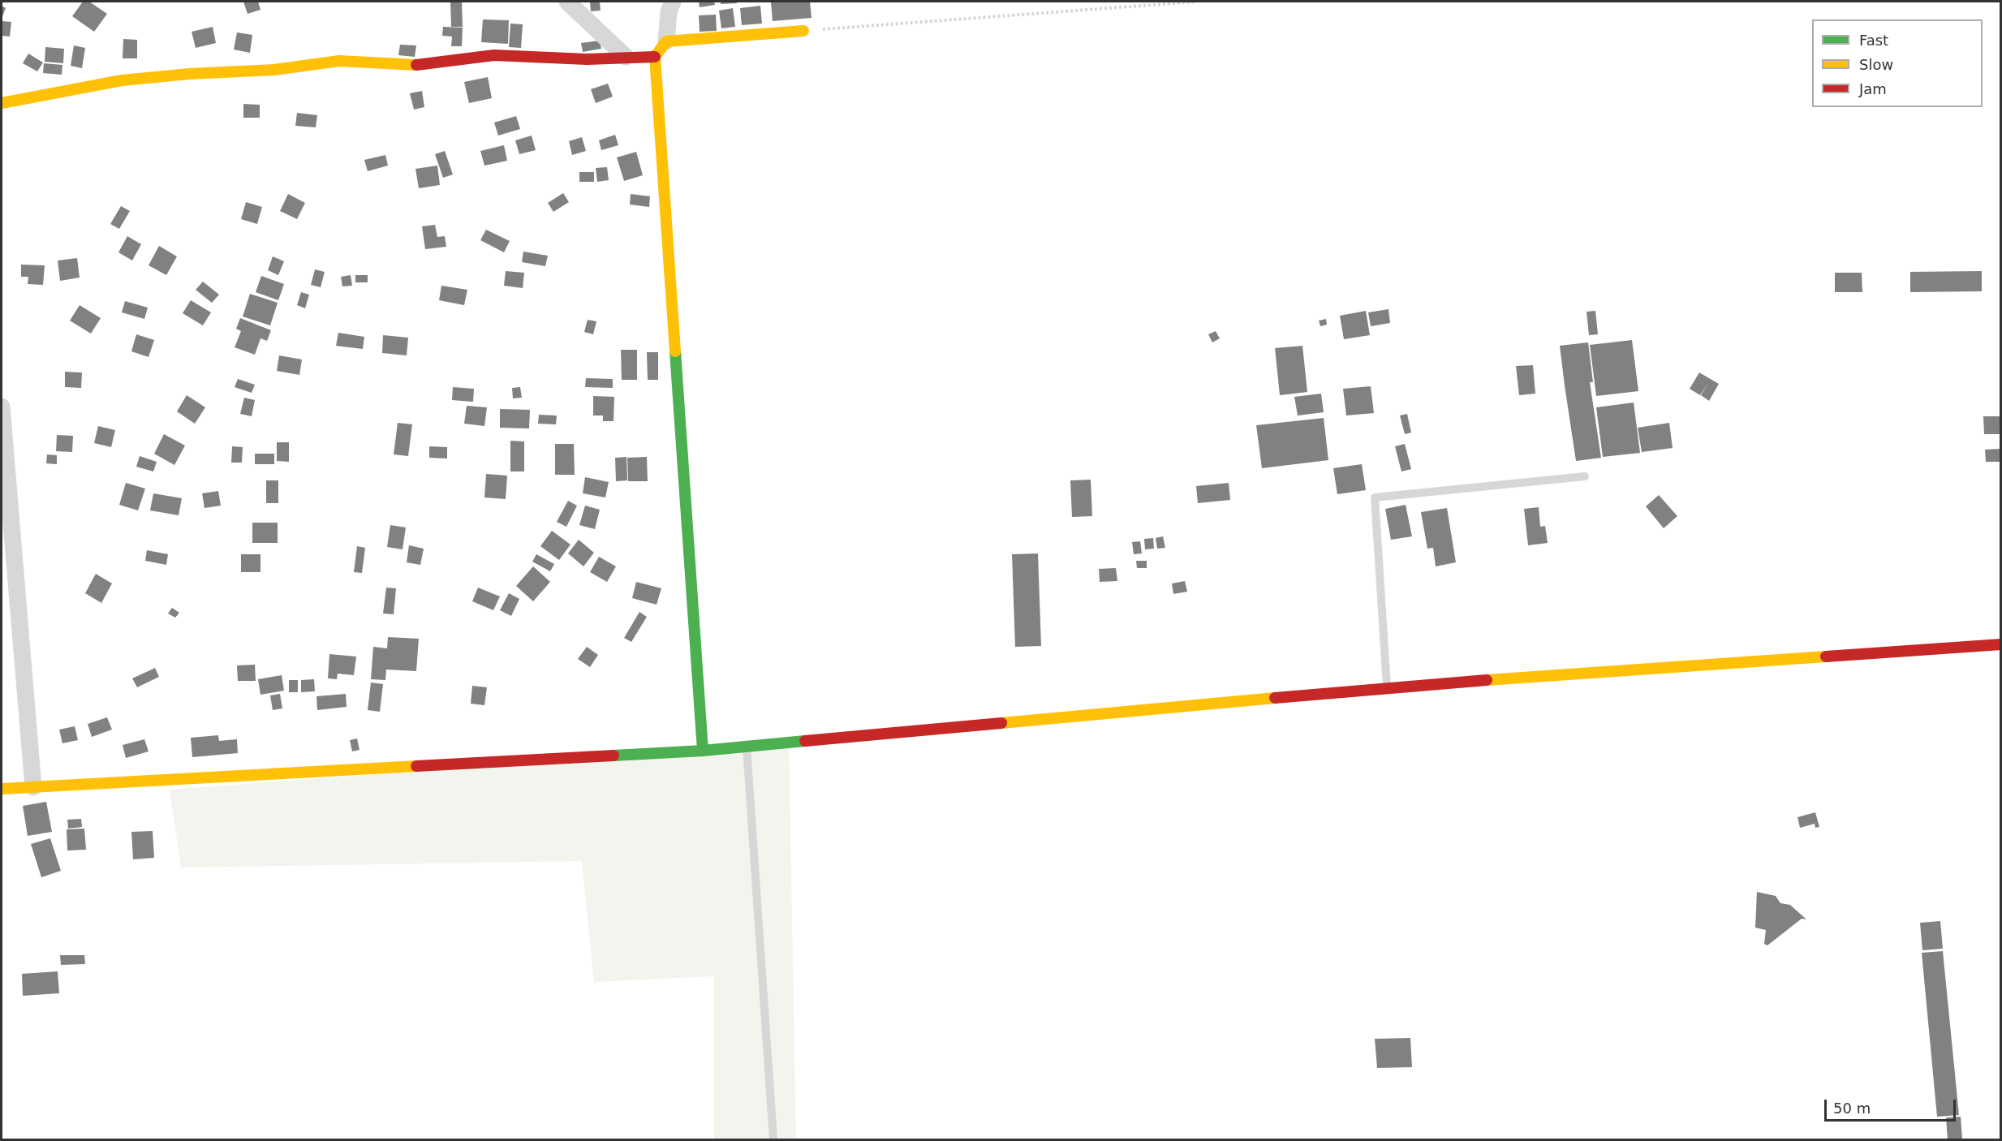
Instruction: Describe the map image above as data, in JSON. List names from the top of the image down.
{
  "legend": ["Fast", "Slow", "Jam"],
  "scale_bar": "50 m"
}
